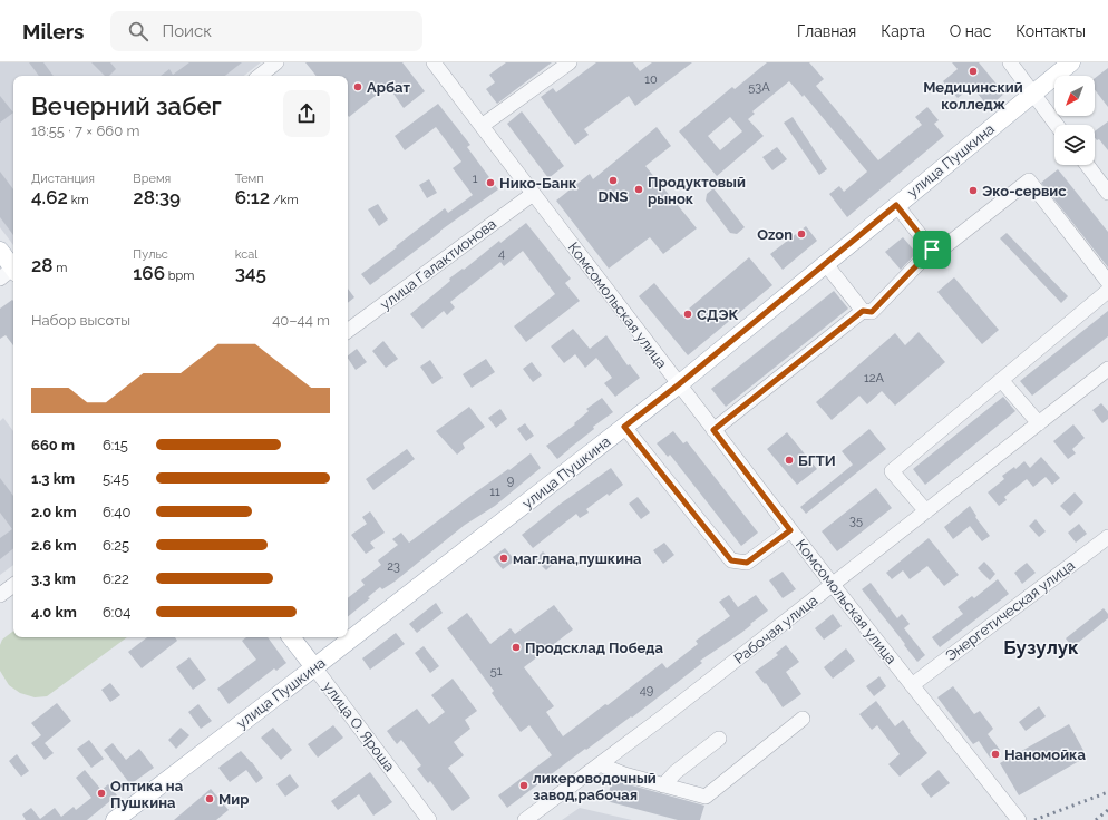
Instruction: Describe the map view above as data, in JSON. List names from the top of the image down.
{
  "streets": {
    "main road": ["улица Пушкина", "улица О. Яроша"],
    "street": [
      "улица Галактионова",
      "Комсомольская улица",
      "Энергетическая улица",
      "Рабочая улица"
    ]
  },
  "crossings": [
    ["улица Пушкина", "Комсомольская улица"],
    ["улица Пушкина", "улица О. Яроша"],
    ["улица Галактионова", "Комсомольская улица"],
    ["Комсомольская улица", "Энергетическая улица"],
    ["Комсомольская улица", "Рабочая улица"]
  ],
  "districts": ["Бузулук"],
  "places": [
    "Медицинский колледж",
    "Арбат",
    "DNS",
    "Нико-Банк",
    "Продуктовый рынок",
    "Эко-сервис",
    "Ozon",
    "СДЭК",
    "БГТИ",
    "маг.лана,пушкина",
    "Продсклад Победа",
    "Наномойка",
    "ликероводочный завод,рабочая",
    "Оптика на Пушкина",
    "Мир"
  ],
  "house_numbers": [
    "10",
    "53А",
    "1",
    "4",
    "12А",
    "9",
    "11",
    "35",
    "23",
    "51",
    "49"
  ],
  "north": "bottom left",
  "page": {
    "header": "Milers",
    "search": "Поиск",
    "nav": [
      "Главная",
      "Карта",
      "О нас",
      "Контакты"
    ],
    "heading": ["Вечерний забег", "18:55 · 7 × 660 m"],
    "stats": [
      ["Дистанция", "4.62 km"],
      ["Время", "28:39"],
      ["Темп", "6:12 /km"],
      ["28 m"],
      ["Пульс", "166 bpm"],
      ["kcal", "345"]
    ],
    "chart": ["Набор высоты", "40–44 m"],
    "list": [
      {
        "name": "660 m",
        "note": "6:15"
      },
      {
        "name": "1.3 km",
        "note": "5:45"
      },
      {
        "name": "2.0 km",
        "note": "6:40"
      },
      {
        "name": "2.6 km",
        "note": "6:25"
      },
      {
        "name": "3.3 km",
        "note": "6:22"
      },
      {
        "name": "4.0 km",
        "note": "6:04"
      }
    ]
  }
}
